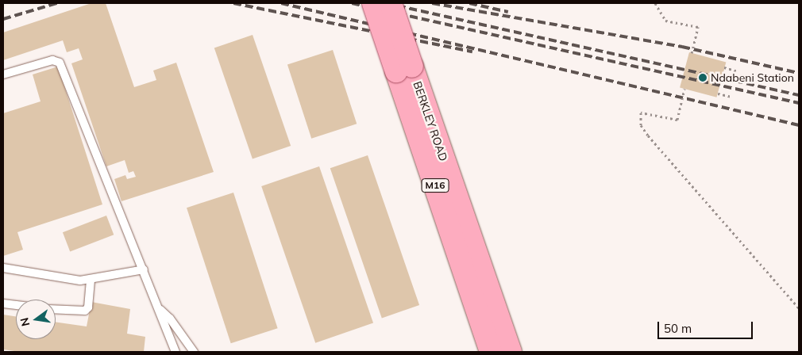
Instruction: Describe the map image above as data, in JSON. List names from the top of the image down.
{
  "streets": {
    "main road": ["BERKLEY ROAD", "M16"]
  },
  "places": ["Ndabeni Station"],
  "scale_bar": "50 m",
  "north": "left"
}
